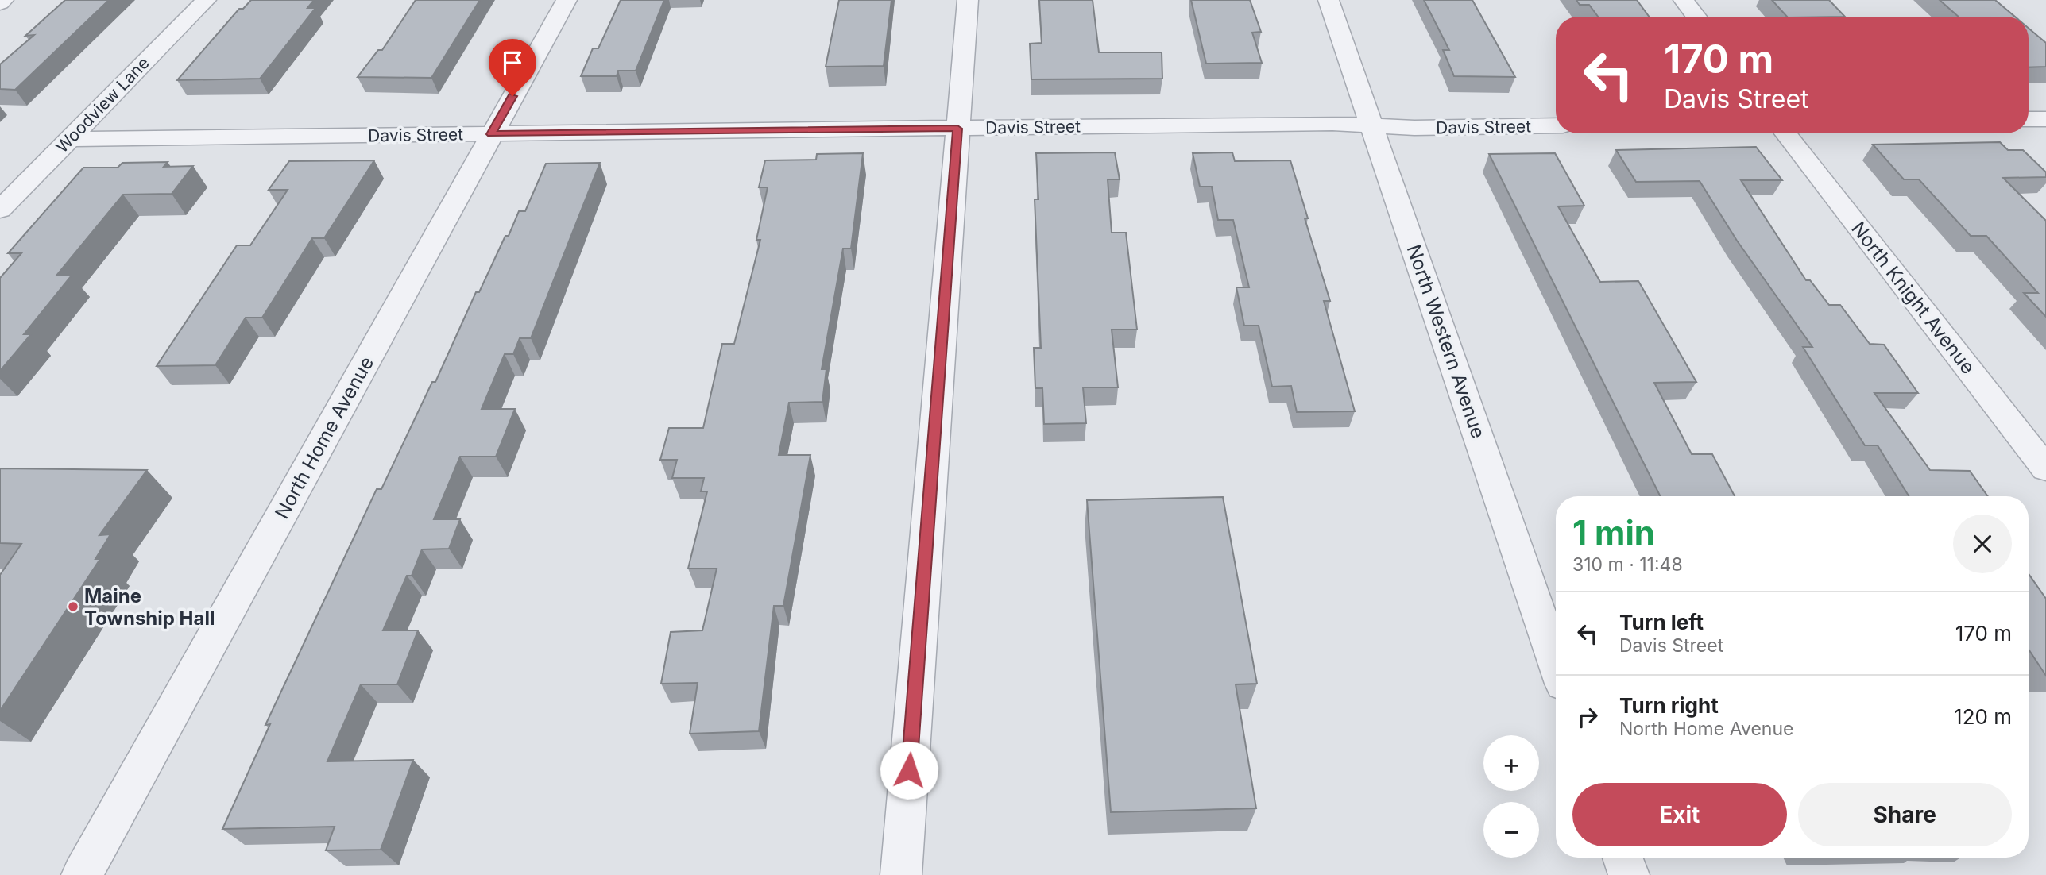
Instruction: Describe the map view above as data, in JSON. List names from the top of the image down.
{
  "streets": {
    "street": [
      "Woodview Lane",
      "Davis Street",
      "North Knight Avenue",
      "North Western Avenue",
      "North Home Avenue"
    ]
  },
  "crossings": [
    ["Woodview Lane", "Davis Street"],
    ["Davis Street", "North Western Avenue"],
    ["Davis Street", "North Home Avenue"]
  ],
  "places": ["Maine Township Hall"],
  "page": {
    "turn": ["170 m", "Davis Street"],
    "heading": ["1 min", "310 m · 11:48"],
    "list": [
      {
        "name": "Turn left",
        "note": "Davis Street",
        "value": "170 m"
      },
      {
        "name": "Turn right",
        "note": "North Home Avenue",
        "value": "120 m"
      }
    ],
    "map_buttons": ["+", "−"],
    "buttons": ["Exit", "Share"]
  }
}
